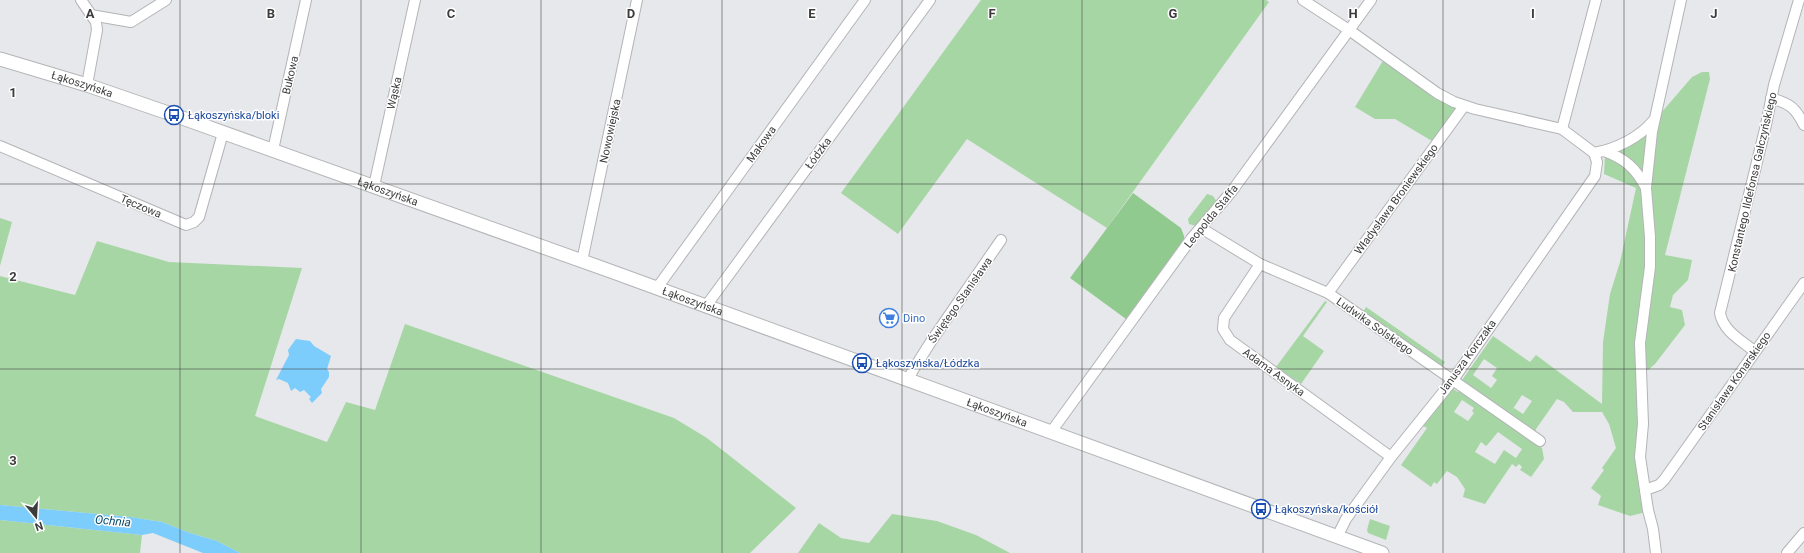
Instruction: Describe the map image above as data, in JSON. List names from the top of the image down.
{
  "streets": {
    "street": [
      "Bukowa",
      "Łąkoszyńska",
      "Wąska",
      "Nowowiejska",
      "Makowa",
      "Łódzka",
      "Konstantego Ildefonsa Gałczyńskiego",
      "Władysława Broniewskiego",
      "Tęczowa",
      "Leopolda Staffa",
      "Świętego Stanisława",
      "Ludwika Solskiego",
      "Janusza Korczaka",
      "Adama Asnyka",
      "Stanisława Konarskiego"
    ]
  },
  "crossings": [
    ["Bukowa", "Łąkoszyńska"],
    ["Łąkoszyńska", "Wąska"],
    ["Łąkoszyńska", "Nowowiejska"],
    ["Łąkoszyńska", "Makowa"],
    ["Łąkoszyńska", "Łódzka"],
    ["Łąkoszyńska", "Tęczowa"],
    ["Łąkoszyńska", "Leopolda Staffa"],
    ["Łąkoszyńska", "Świętego Stanisława"],
    ["Łąkoszyńska", "Janusza Korczaka"],
    ["Konstantego Ildefonsa Gałczyńskiego", "Stanisława Konarskiego"],
    ["Władysława Broniewskiego", "Ludwika Solskiego"],
    ["Leopolda Staffa", "Ludwika Solskiego"],
    ["Ludwika Solskiego", "Janusza Korczaka"],
    ["Ludwika Solskiego", "Adama Asnyka"],
    ["Janusza Korczaka", "Adama Asnyka"]
  ],
  "water": ["Ochnia"],
  "places": {
    "bus stop": ["Łąkoszyńska/bloki", "Łąkoszyńska/Łódzka", "Łąkoszyńska/kościół"],
    "supermarket": ["Dino"]
  },
  "north": "bottom",
  "grid": {
    "columns": [
      "A",
      "B",
      "C",
      "D",
      "E",
      "F",
      "G",
      "H",
      "I",
      "J"
    ],
    "rows": ["1", "2", "3"]
  }
}
